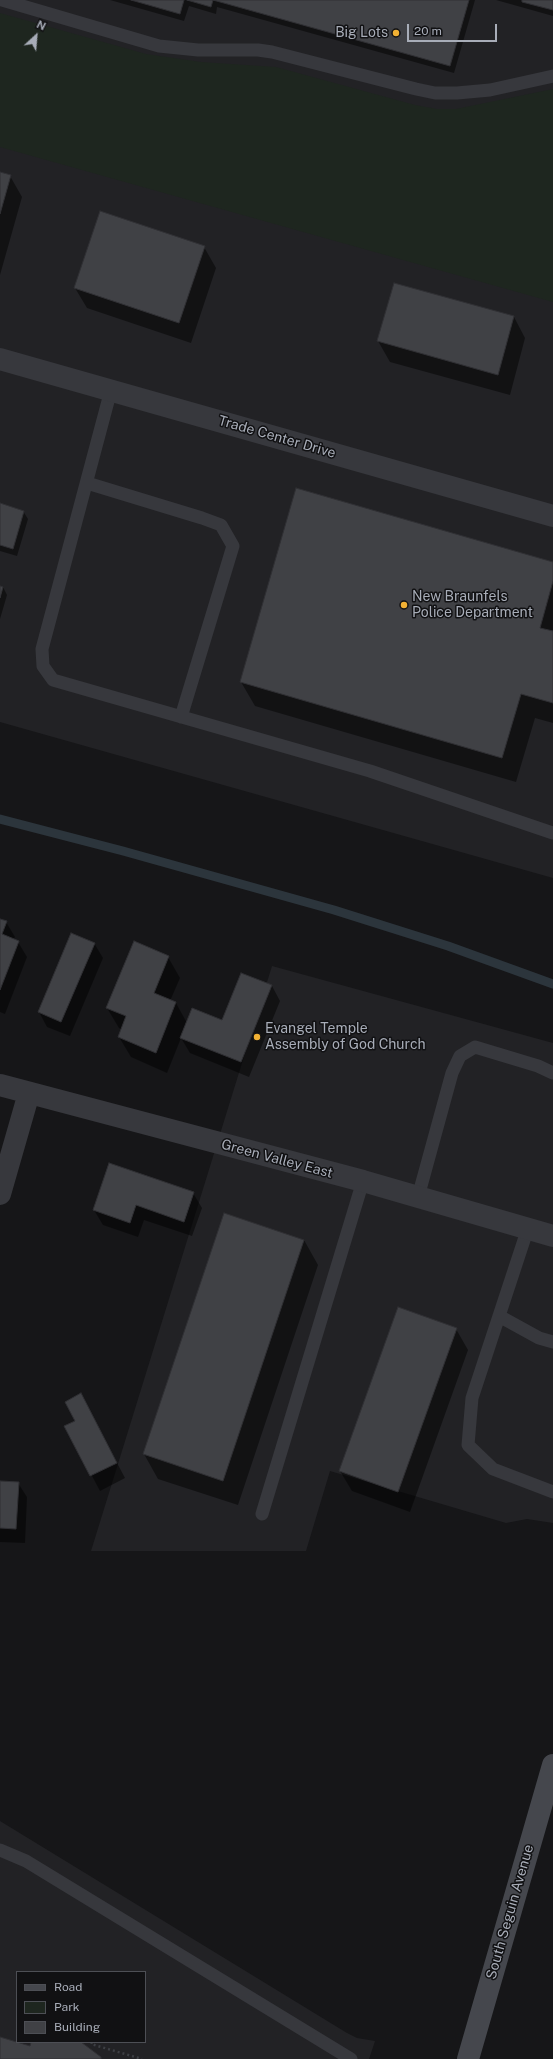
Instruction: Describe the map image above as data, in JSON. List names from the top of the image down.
{
  "streets": {
    "main road": ["South Seguin Avenue"],
    "street": ["Trade Center Drive", "Green Valley East"]
  },
  "places": ["Big Lots", "New Braunfels Police Department", "Evangel Temple Assembly of God Church"],
  "legend": ["Road", "Park", "Building"],
  "scale_bar": "20 m",
  "north": "top right"
}
